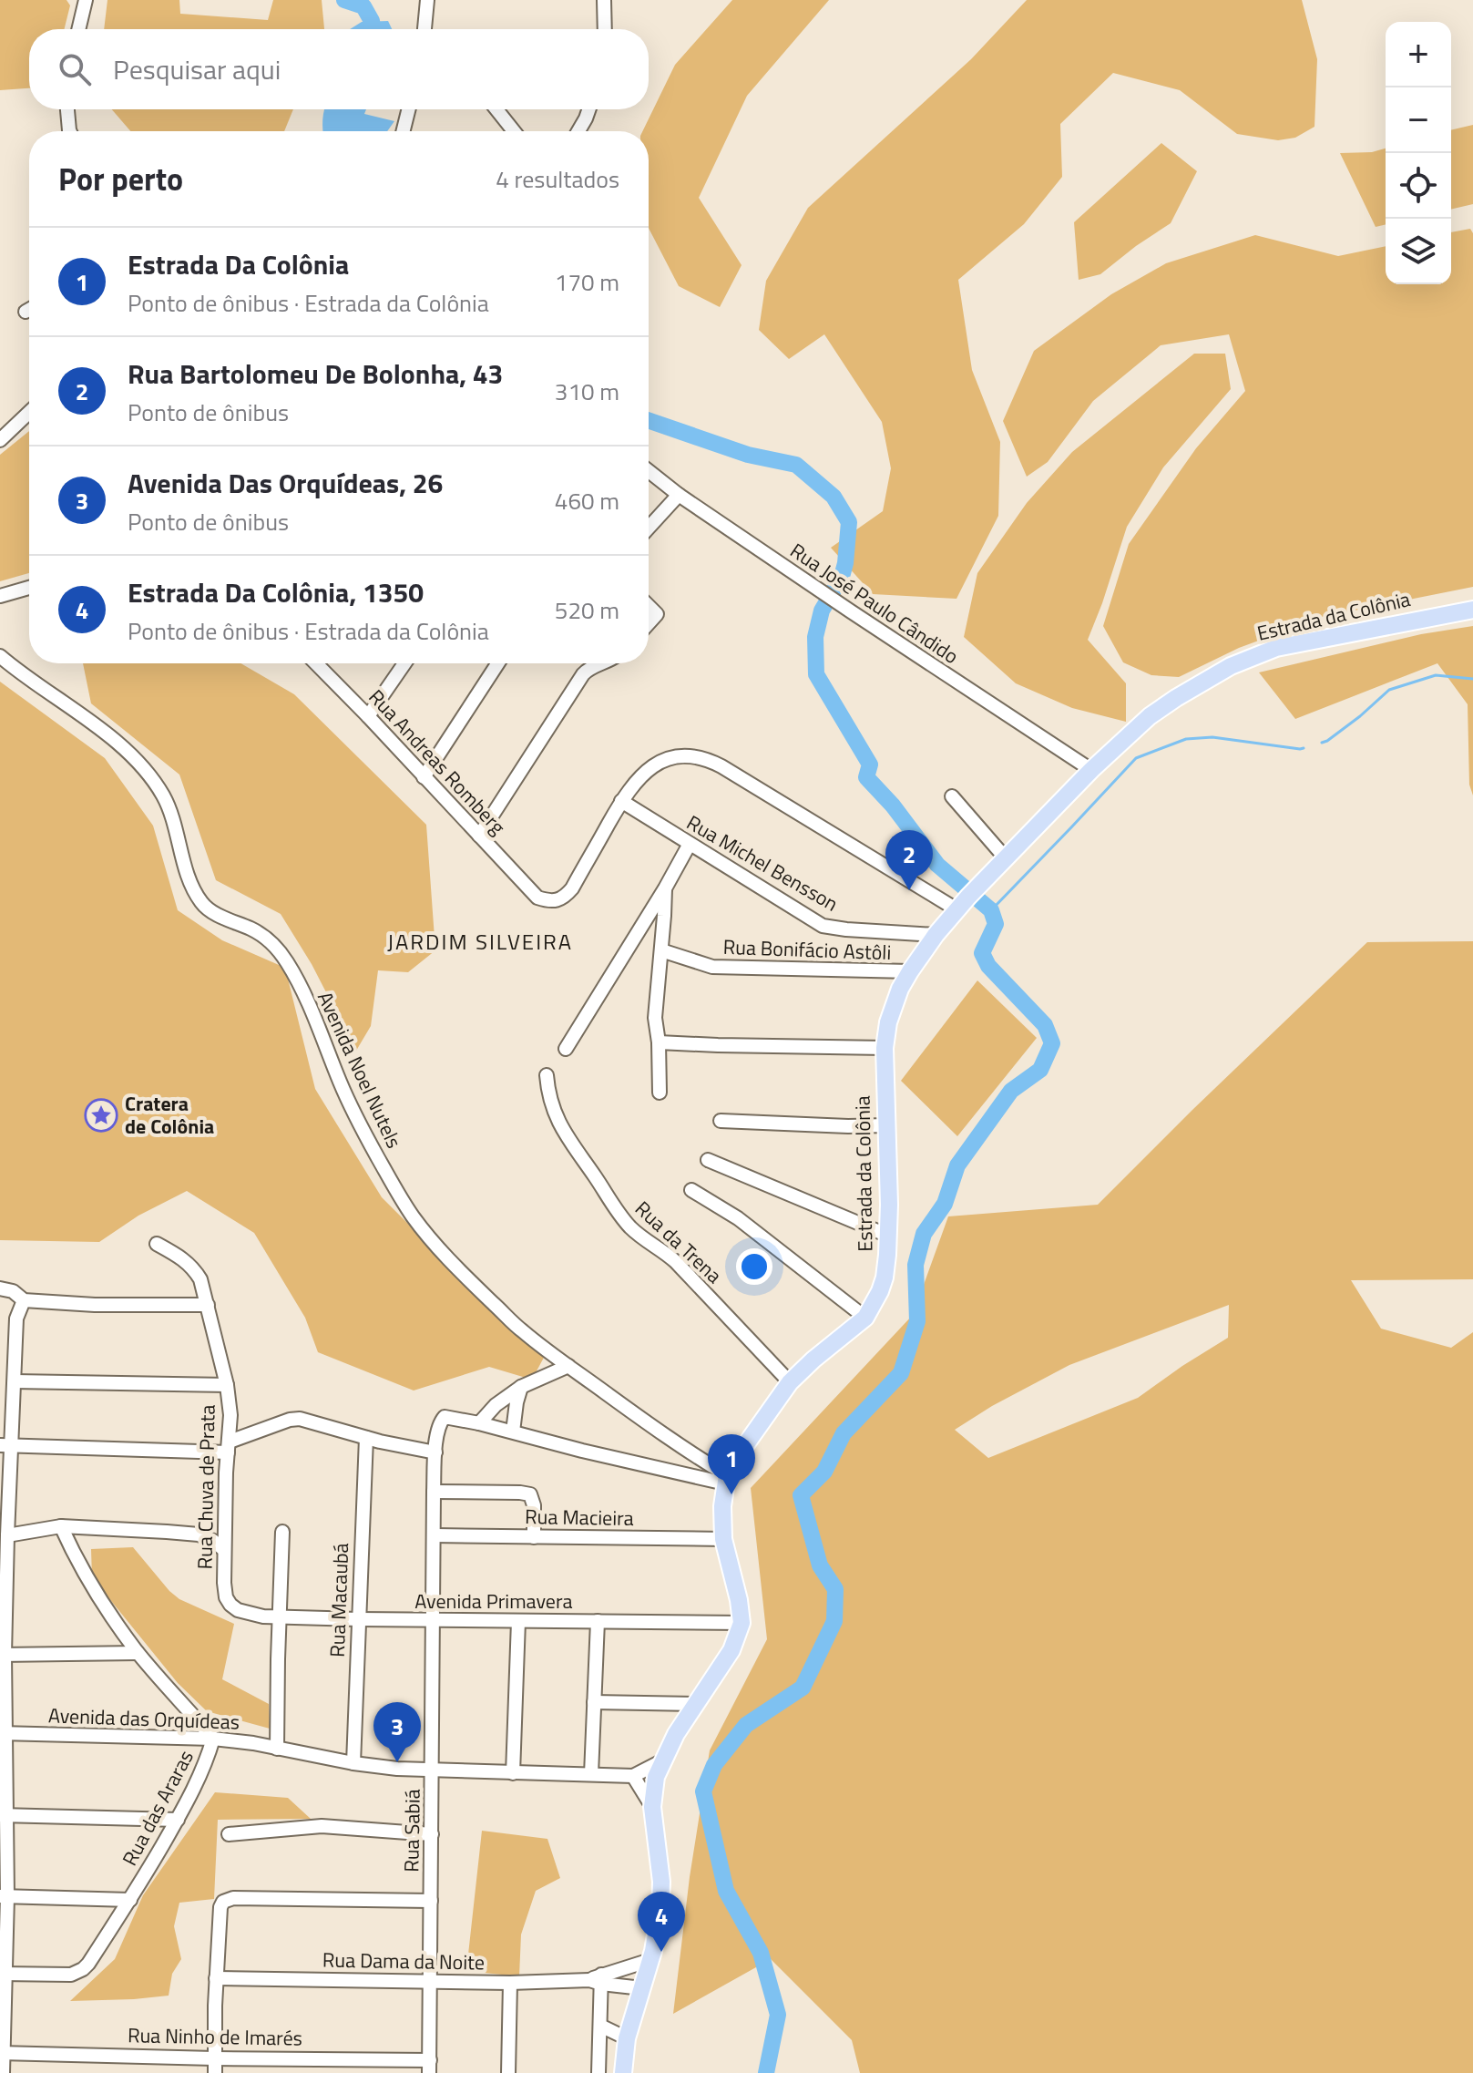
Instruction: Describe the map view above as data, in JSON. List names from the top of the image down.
{
  "streets": {
    "main road": ["Estrada da Colônia"],
    "street": [
      "Rua José Paulo Cândido",
      "Rua Andreas Romberg",
      "Rua Michel Bensson",
      "Rua Bonifácio Astôli",
      "Avenida Noel Nutels",
      "Rua da Trena",
      "Rua Chuva de Prata",
      "Rua Macieira",
      "Rua Macaubá",
      "Avenida Primavera",
      "Avenida das Orquídeas",
      "Rua das Araras",
      "Rua Sabiá",
      "Rua Dama da Noite",
      "Rua Ninho de Imarés"
    ]
  },
  "crossings": [
    ["Rua José Paulo Cândido", "Estrada da Colônia"],
    ["Estrada da Colônia", "Rua Michel Bensson"],
    ["Estrada da Colônia", "Rua Bonifácio Astôli"],
    ["Estrada da Colônia", "Avenida Noel Nutels"],
    ["Estrada da Colônia", "Rua da Trena"],
    ["Estrada da Colônia", "Rua Macieira"],
    ["Estrada da Colônia", "Avenida Primavera"],
    ["Rua Andreas Romberg", "Rua Michel Bensson"],
    ["Rua Chuva de Prata", "Avenida Primavera"],
    ["Rua Macieira", "Rua Sabiá"],
    ["Rua Macaubá", "Avenida Primavera"],
    ["Rua Macaubá", "Avenida das Orquídeas"],
    ["Avenida Primavera", "Rua Sabiá"],
    ["Avenida das Orquídeas", "Rua das Araras"],
    ["Avenida das Orquídeas", "Rua Sabiá"],
    ["Rua Sabiá", "Rua Dama da Noite"],
    ["Rua Sabiá", "Rua Ninho de Imarés"]
  ],
  "districts": ["JARDIM SILVEIRA"],
  "places": {
    "place": ["Cratera de Colônia"]
  },
  "page": {
    "map_buttons": ["+", "−"],
    "search": "Pesquisar aqui",
    "heading": ["Por perto", "4 resultados"],
    "list": [
      {
        "mark": "1",
        "name": "Estrada Da Colônia",
        "note": "Ponto de ônibus · Estrada da Colônia",
        "value": "170 m"
      },
      {
        "mark": "2",
        "name": "Rua Bartolomeu De Bolonha, 43",
        "note": "Ponto de ônibus",
        "value": "310 m"
      },
      {
        "mark": "3",
        "name": "Avenida Das Orquídeas, 26",
        "note": "Ponto de ônibus",
        "value": "460 m"
      },
      {
        "mark": "4",
        "name": "Estrada Da Colônia, 1350",
        "note": "Ponto de ônibus · Estrada da Colônia",
        "value": "520 m"
      }
    ],
    "pins": [
      "2",
      "1",
      "3",
      "4"
    ]
  }
}
